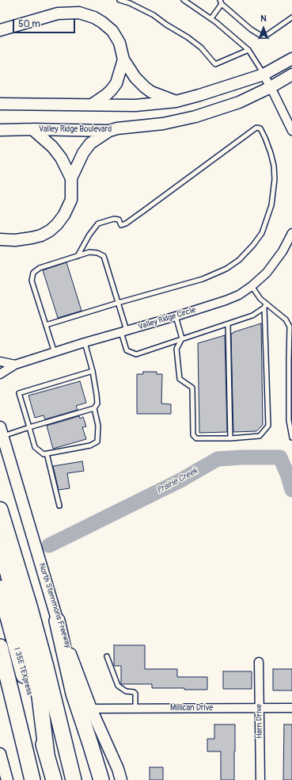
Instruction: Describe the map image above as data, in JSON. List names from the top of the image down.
{
  "streets": {
    "highway": ["I 35E TEXpress"],
    "main road": ["Valley Ridge Boulevard", "North Stemmons Freeway"],
    "street": ["Valley Ridge Circle", "Millican Drive", "Harn Drive"]
  },
  "crossings": [
    ["North Stemmons Freeway", "Millican Drive"],
    ["Millican Drive", "Harn Drive"]
  ],
  "water": ["Prairie Creek"],
  "scale_bar": "50 m",
  "north": "top"
}
